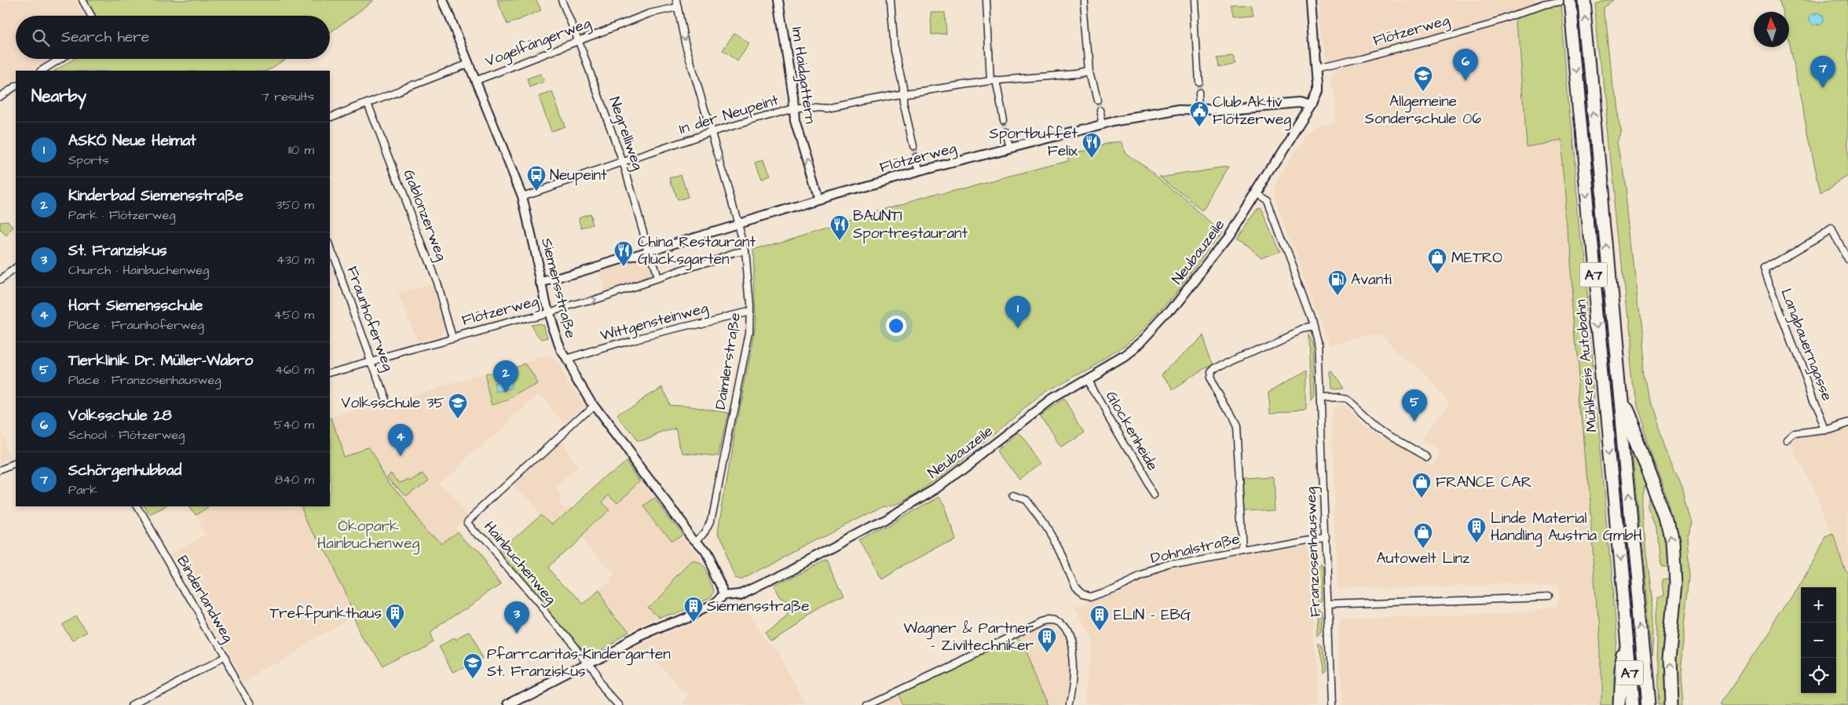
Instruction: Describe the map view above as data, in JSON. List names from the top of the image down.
{
  "streets": {
    "highway": ["A7", "Mühlkreis Autobahn"],
    "street": [
      "Flötzerweg",
      "Vogelfängerweg",
      "Im Haidgattern",
      "In der Neupeint",
      "Negrelliweg",
      "Gablonzerweg",
      "Neubauzeile",
      "Siemensstraße",
      "Fraunhoferweg",
      "Wittgensteinweg",
      "Langbauerngasse",
      "Daimlerstraße",
      "Glockenheide",
      "Dohnalstraße",
      "Franzosenhausweg",
      "Hainbuchenweg",
      "Binderlandweg"
    ]
  },
  "crossings": [
    ["Flötzerweg", "Im Haidgattern"],
    ["Flötzerweg", "Negrelliweg"],
    ["Flötzerweg", "Gablonzerweg"],
    ["Flötzerweg", "Neubauzeile"],
    ["Flötzerweg", "Siemensstraße"],
    ["Flötzerweg", "Fraunhoferweg"],
    ["Flötzerweg", "Daimlerstraße"],
    ["Flötzerweg", "Mühlkreis Autobahn"],
    ["Vogelfängerweg", "Negrelliweg"],
    ["Vogelfängerweg", "Gablonzerweg"],
    ["Vogelfängerweg", "Siemensstraße"],
    ["Vogelfängerweg", "Daimlerstraße"],
    ["Im Haidgattern", "In der Neupeint"],
    ["In der Neupeint", "Negrelliweg"],
    ["In der Neupeint", "Siemensstraße"],
    ["In der Neupeint", "Daimlerstraße"],
    ["Neubauzeile", "Siemensstraße"],
    ["Neubauzeile", "Glockenheide"],
    ["Neubauzeile", "Franzosenhausweg"],
    ["Neubauzeile", "Hainbuchenweg"],
    ["Siemensstraße", "Wittgensteinweg"],
    ["Siemensstraße", "Daimlerstraße"],
    ["Siemensstraße", "Hainbuchenweg"],
    ["Wittgensteinweg", "Daimlerstraße"],
    ["Dohnalstraße", "Franzosenhausweg"]
  ],
  "one_way": ["Im Haidgattern", "Daimlerstraße"],
  "parks": ["Ökopark Hainbuchenweg"],
  "places": {
    "school or university": ["Allgemeine Sonderschule 06", "Volksschule 35", "Pfarrcaritas-Kindergarten St. Franziskus"],
    "public building": ["Club Aktiv Flötzerweg"],
    "restaurant": ["Sportbuffet Felix", "BAUNTI Sportrestaurant", "China Restaurant Glücksgarten"],
    "bus stop": ["Neupeint"],
    "shop": ["METRO", "FRANCE CAR", "Autowelt Linz"],
    "fuel station": ["Avanti"],
    "building": [
      "Linde Material Handling Austria GmbH",
      "Siemensstraße",
      "Treffpunkthaus",
      "ELIN - EBG",
      "Wagner & Partner - Ziviltechniker"
    ]
  },
  "north": "top",
  "page": {
    "search": "Search here",
    "pins": [
      "6",
      "7",
      "1",
      "2",
      "5",
      "4",
      "3"
    ],
    "heading": ["Nearby", "7 results"],
    "list": [
      {
        "mark": "1",
        "name": "ASKÖ Neue Heimat",
        "note": "Sports",
        "value": "110 m"
      },
      {
        "mark": "2",
        "name": "Kinderbad Siemensstraße",
        "note": "Park · Flötzerweg",
        "value": "350 m"
      },
      {
        "mark": "3",
        "name": "St. Franziskus",
        "note": "Church · Hainbuchenweg",
        "value": "430 m"
      },
      {
        "mark": "4",
        "name": "Hort Siemensschule",
        "note": "Place · Fraunhoferweg",
        "value": "450 m"
      },
      {
        "mark": "5",
        "name": "Tierklinik Dr. Müller-Wabro",
        "note": "Place · Franzosenhausweg",
        "value": "460 m"
      },
      {
        "mark": "6",
        "name": "Volksschule 28",
        "note": "School · Flötzerweg",
        "value": "540 m"
      },
      {
        "mark": "7",
        "name": "Schörgenhubbad",
        "note": "Park",
        "value": "840 m"
      }
    ],
    "map_buttons": ["+", "−"]
  }
}
